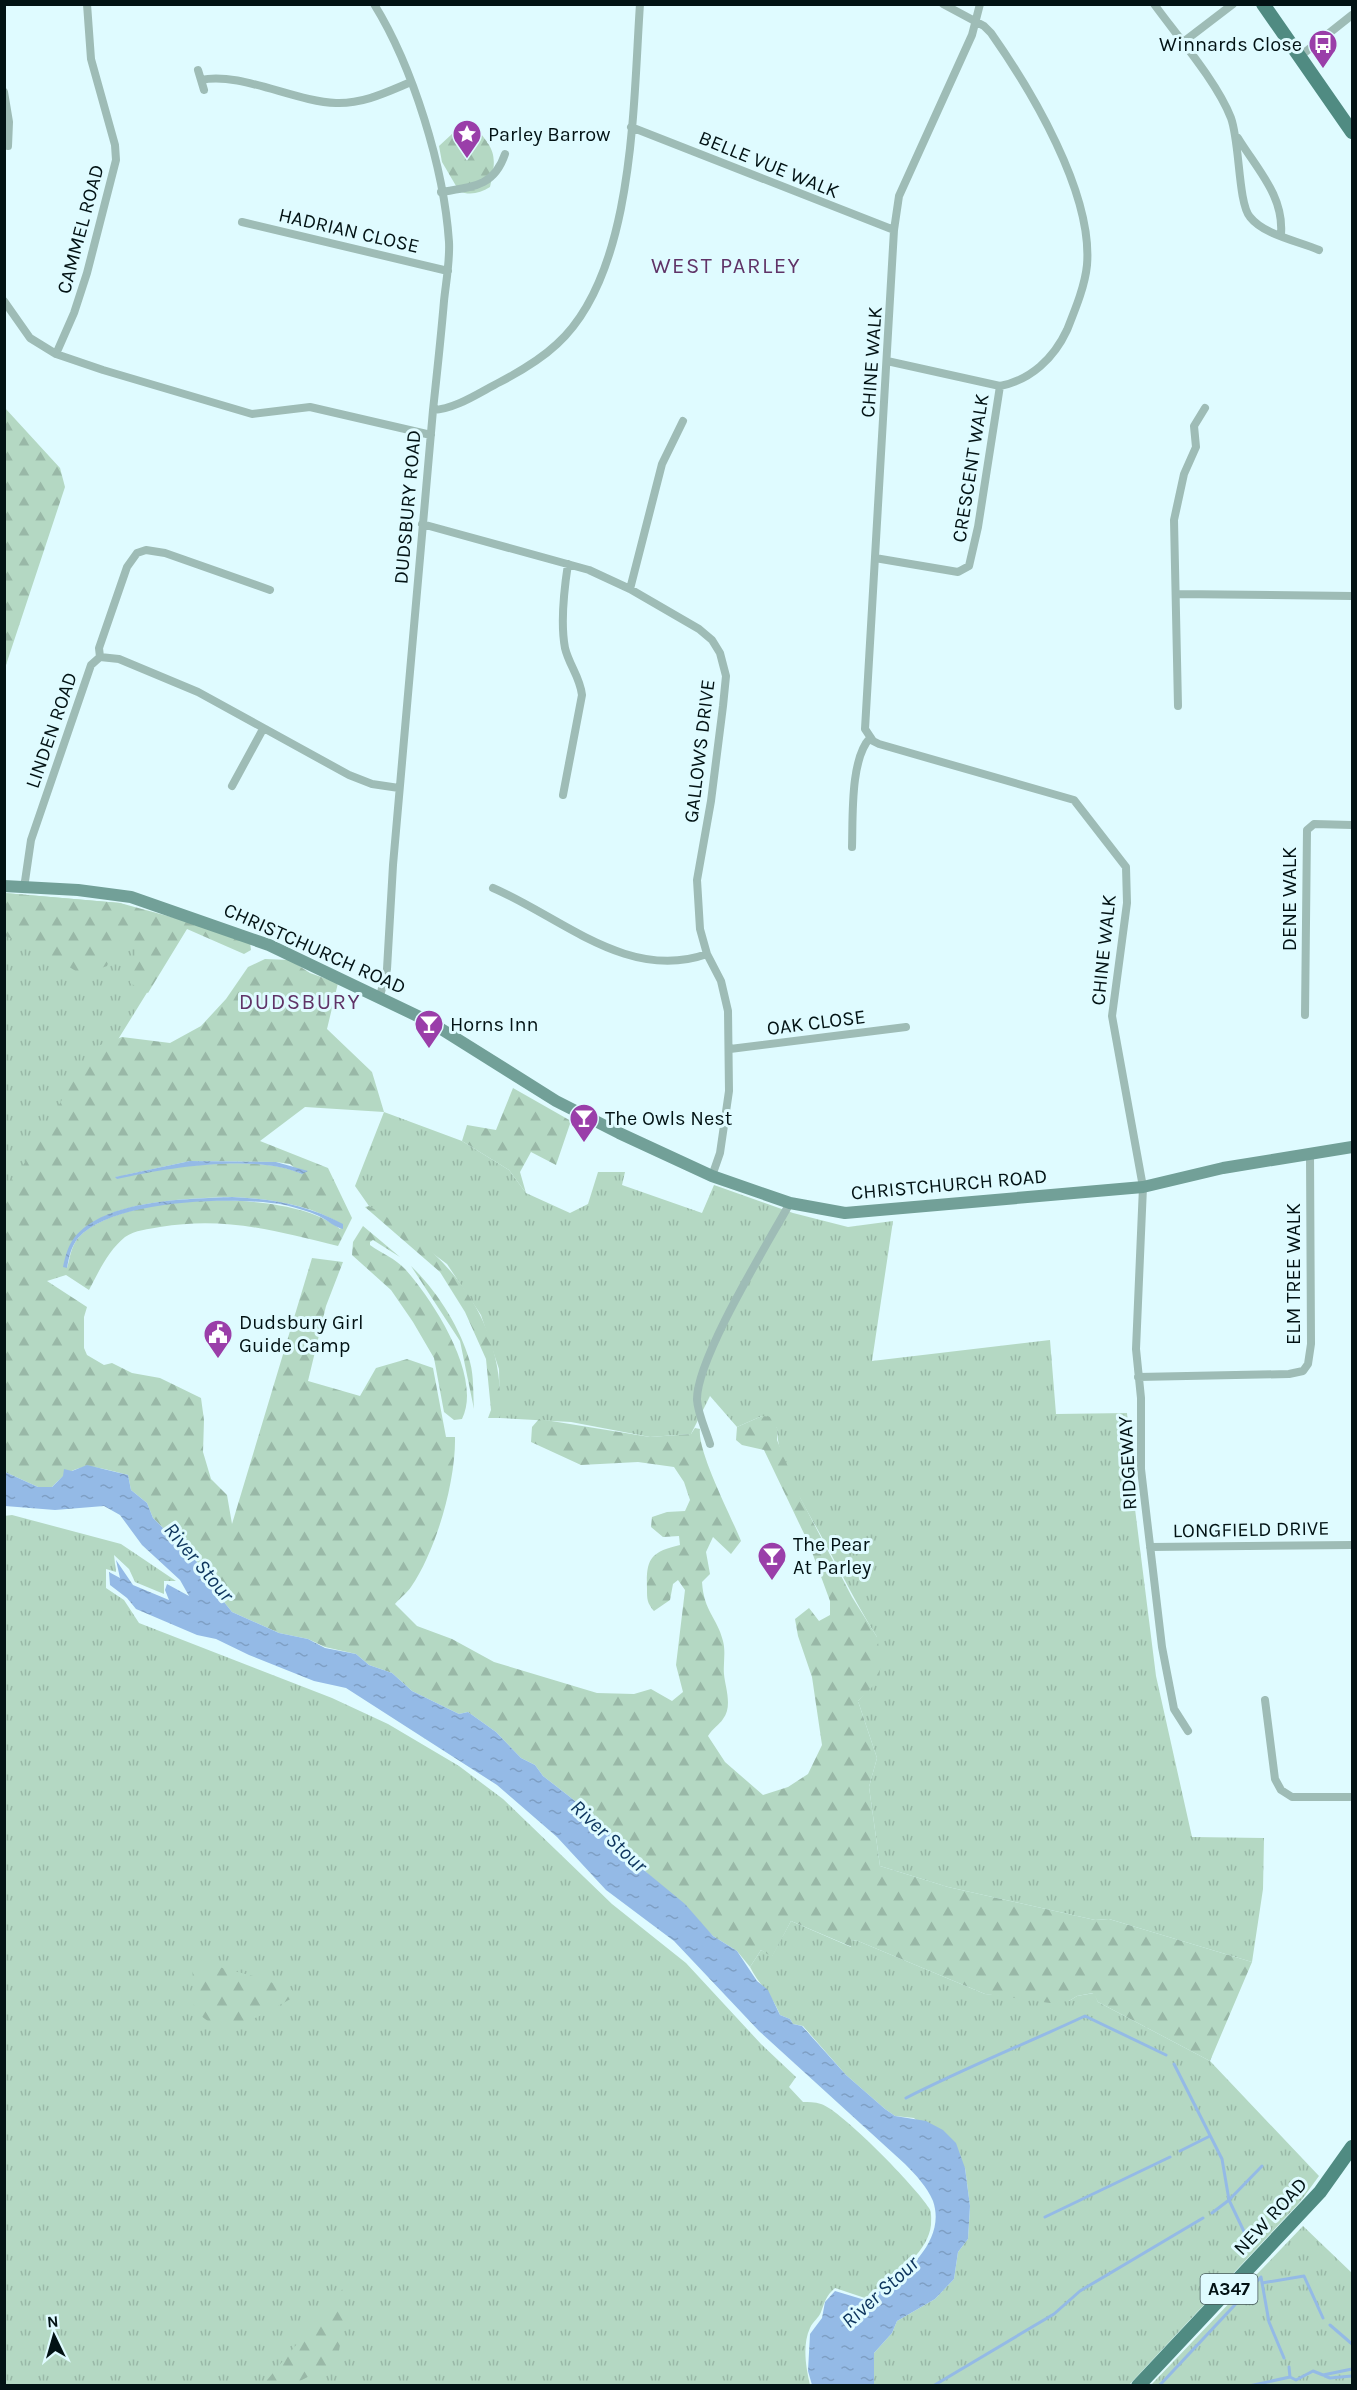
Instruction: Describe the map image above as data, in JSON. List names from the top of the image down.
{
  "streets": {
    "main road": ["CHRISTCHURCH ROAD", "NEW ROAD", "A347"],
    "street": [
      "BELLE VUE WALK",
      "CAMMEL ROAD",
      "HADRIAN CLOSE",
      "CHINE WALK",
      "CRESCENT WALK",
      "DUDSBURY ROAD",
      "LINDEN ROAD",
      "GALLOWS DRIVE",
      "DENE WALK",
      "OAK CLOSE",
      "ELM TREE WALK",
      "RIDGEWAY",
      "LONGFIELD DRIVE"
    ]
  },
  "crossings": [
    ["BELLE VUE WALK", "CHINE WALK"],
    ["BELLE VUE WALK", "DUDSBURY ROAD"],
    ["CHINE WALK", "CRESCENT WALK"],
    ["CHINE WALK", "CHRISTCHURCH ROAD"],
    ["CHINE WALK", "RIDGEWAY"],
    ["DUDSBURY ROAD", "LINDEN ROAD"],
    ["DUDSBURY ROAD", "GALLOWS DRIVE"],
    ["DUDSBURY ROAD", "CHRISTCHURCH ROAD"],
    ["LINDEN ROAD", "CHRISTCHURCH ROAD"],
    ["GALLOWS DRIVE", "CHRISTCHURCH ROAD"],
    ["GALLOWS DRIVE", "OAK CLOSE"],
    ["CHRISTCHURCH ROAD", "ELM TREE WALK"],
    ["CHRISTCHURCH ROAD", "RIDGEWAY"],
    ["ELM TREE WALK", "RIDGEWAY"],
    ["RIDGEWAY", "LONGFIELD DRIVE"]
  ],
  "districts": ["WEST PARLEY", "DUDSBURY"],
  "water": ["River Stour"],
  "places": {
    "bus stop": ["Winnards Close"],
    "place": ["Parley Barrow"],
    "bar": ["Horns Inn", "The Owls Nest", "The Pear At Parley"],
    "public building": ["Dudsbury Girl Guide Camp"]
  },
  "north": "top"
}
